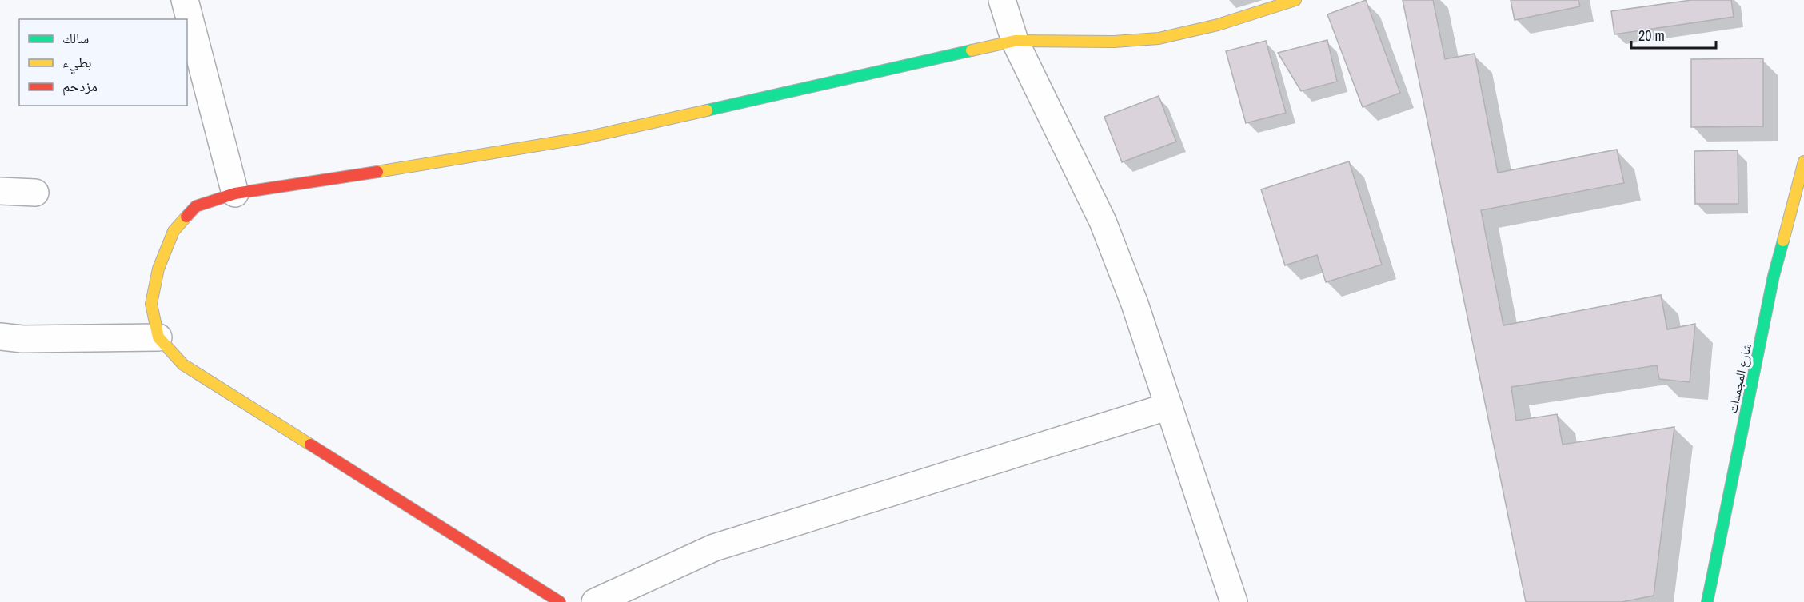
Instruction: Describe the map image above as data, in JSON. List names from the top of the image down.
{
  "streets": {
    "street": ["شارع المجمدات"]
  },
  "legend": ["سالك", "بطيء", "مزدحم"],
  "scale_bar": "20 m"
}
